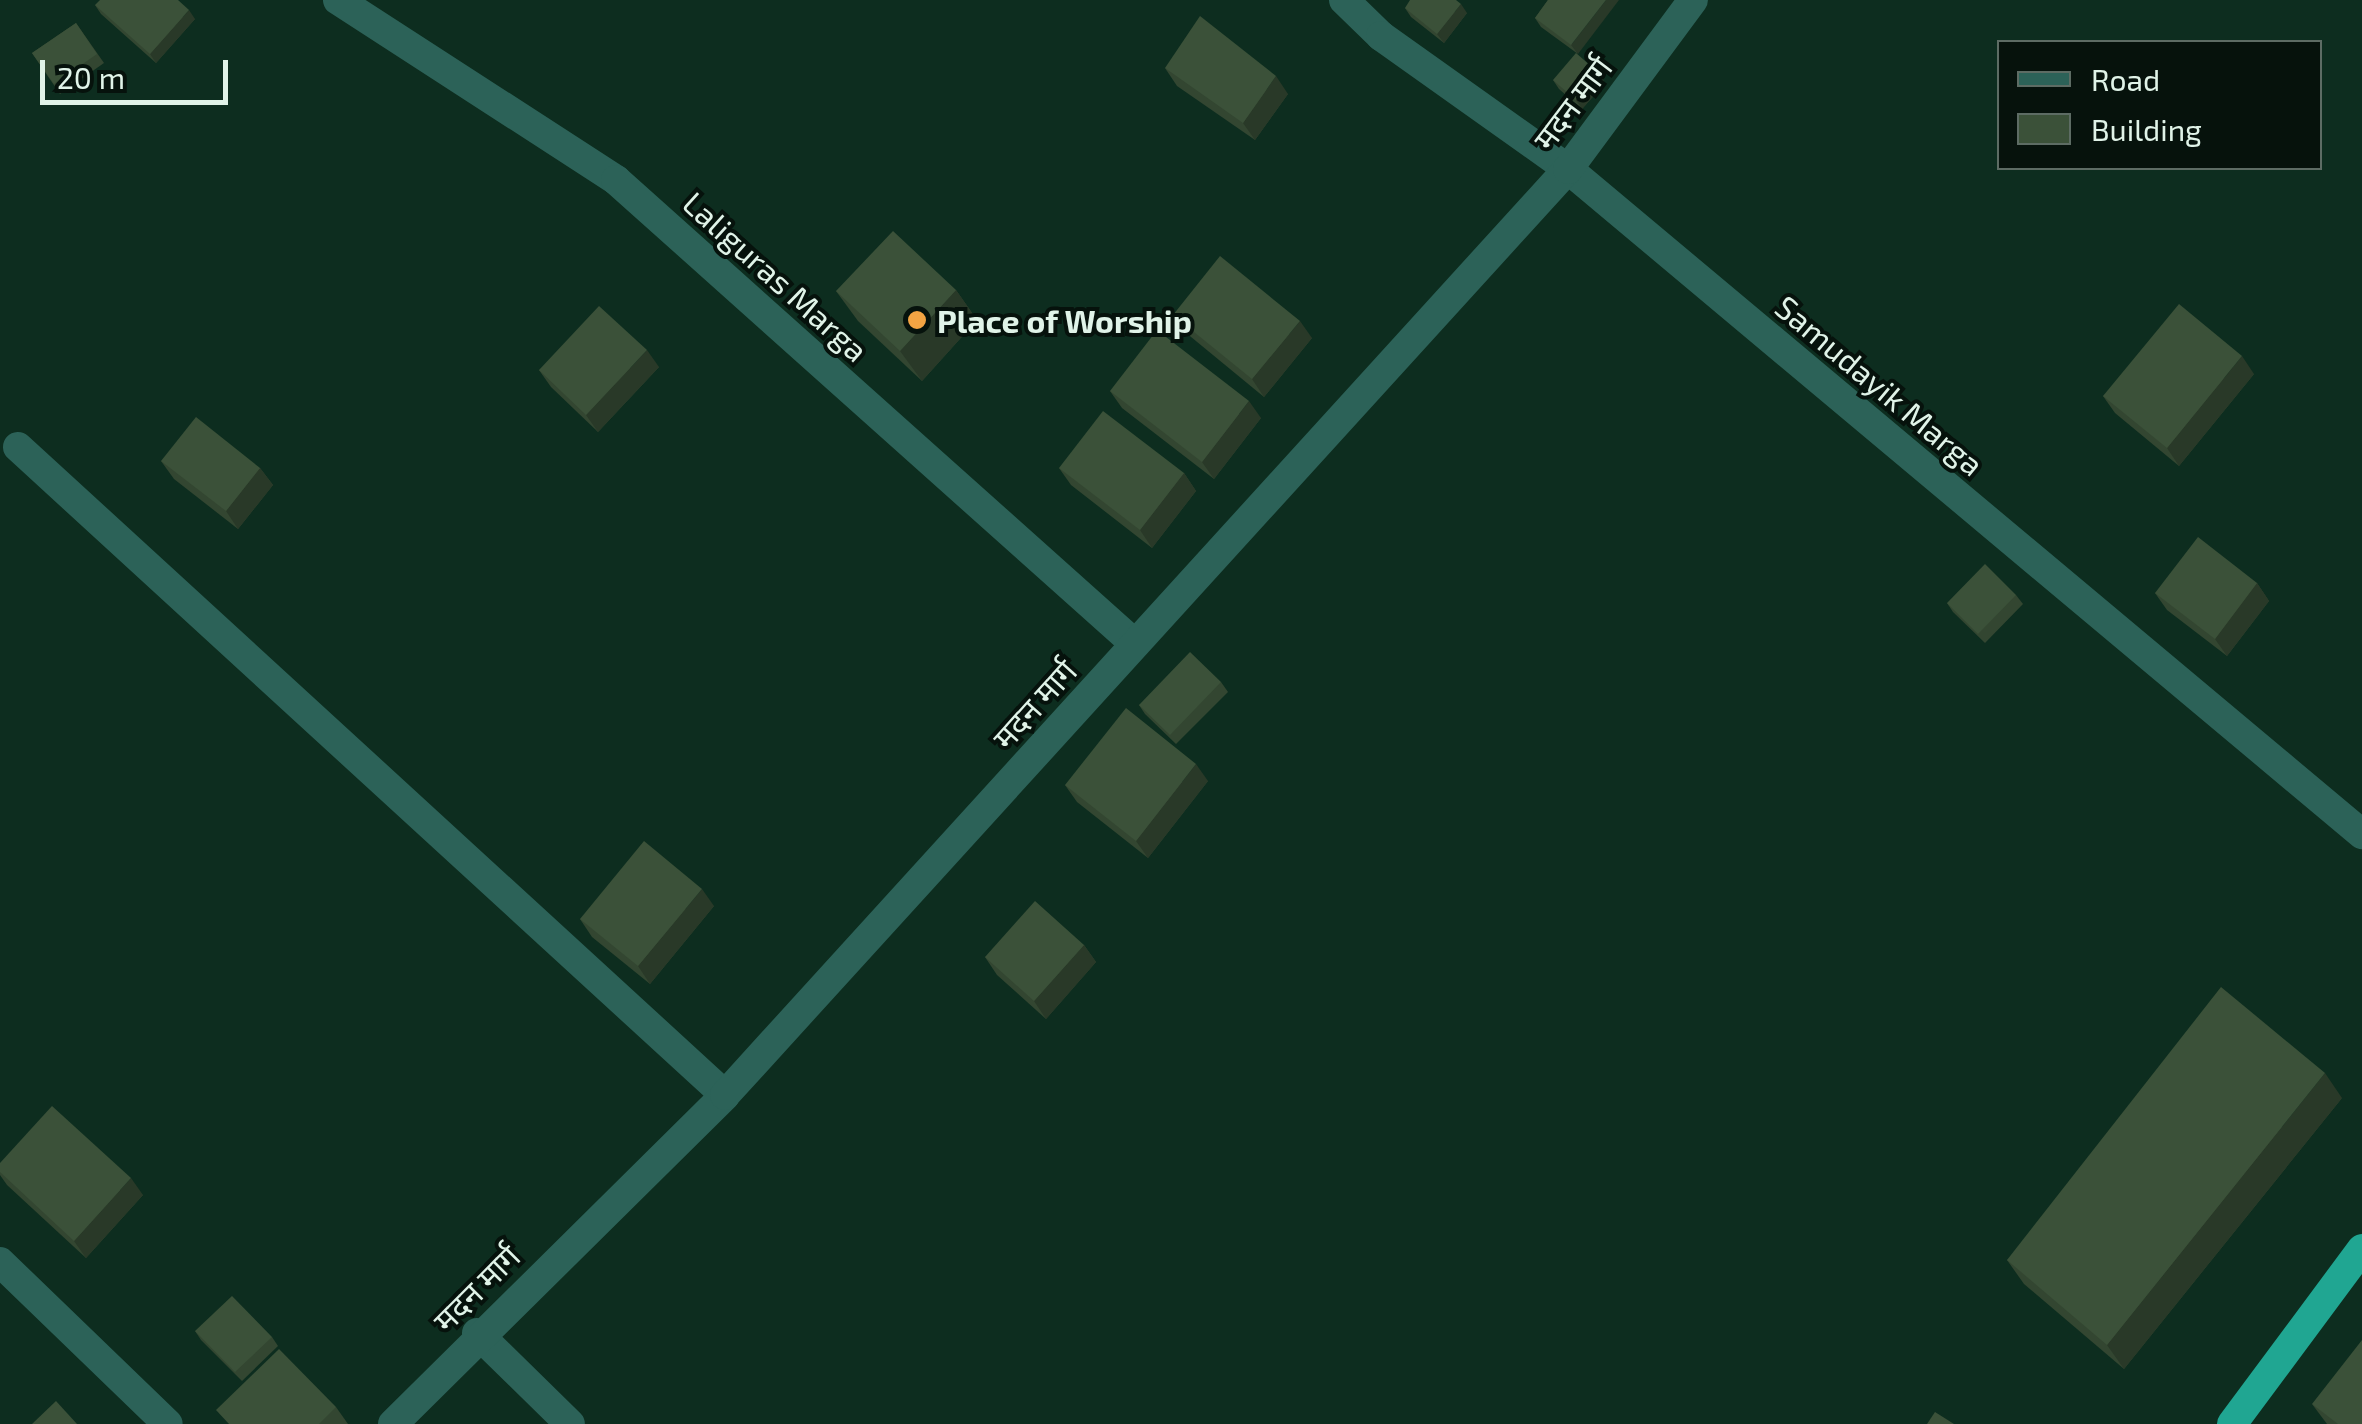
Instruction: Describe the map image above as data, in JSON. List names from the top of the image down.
{
  "streets": {
    "street": ["मदन मार्ग", "Laliguras Marga", "Samudayik Marga"]
  },
  "crossings": [
    ["मदन मार्ग", "Laliguras Marga"],
    ["मदन मार्ग", "Samudayik Marga"]
  ],
  "places": ["Place of Worship"],
  "legend": ["Road", "Building"],
  "scale_bar": "20 m"
}
